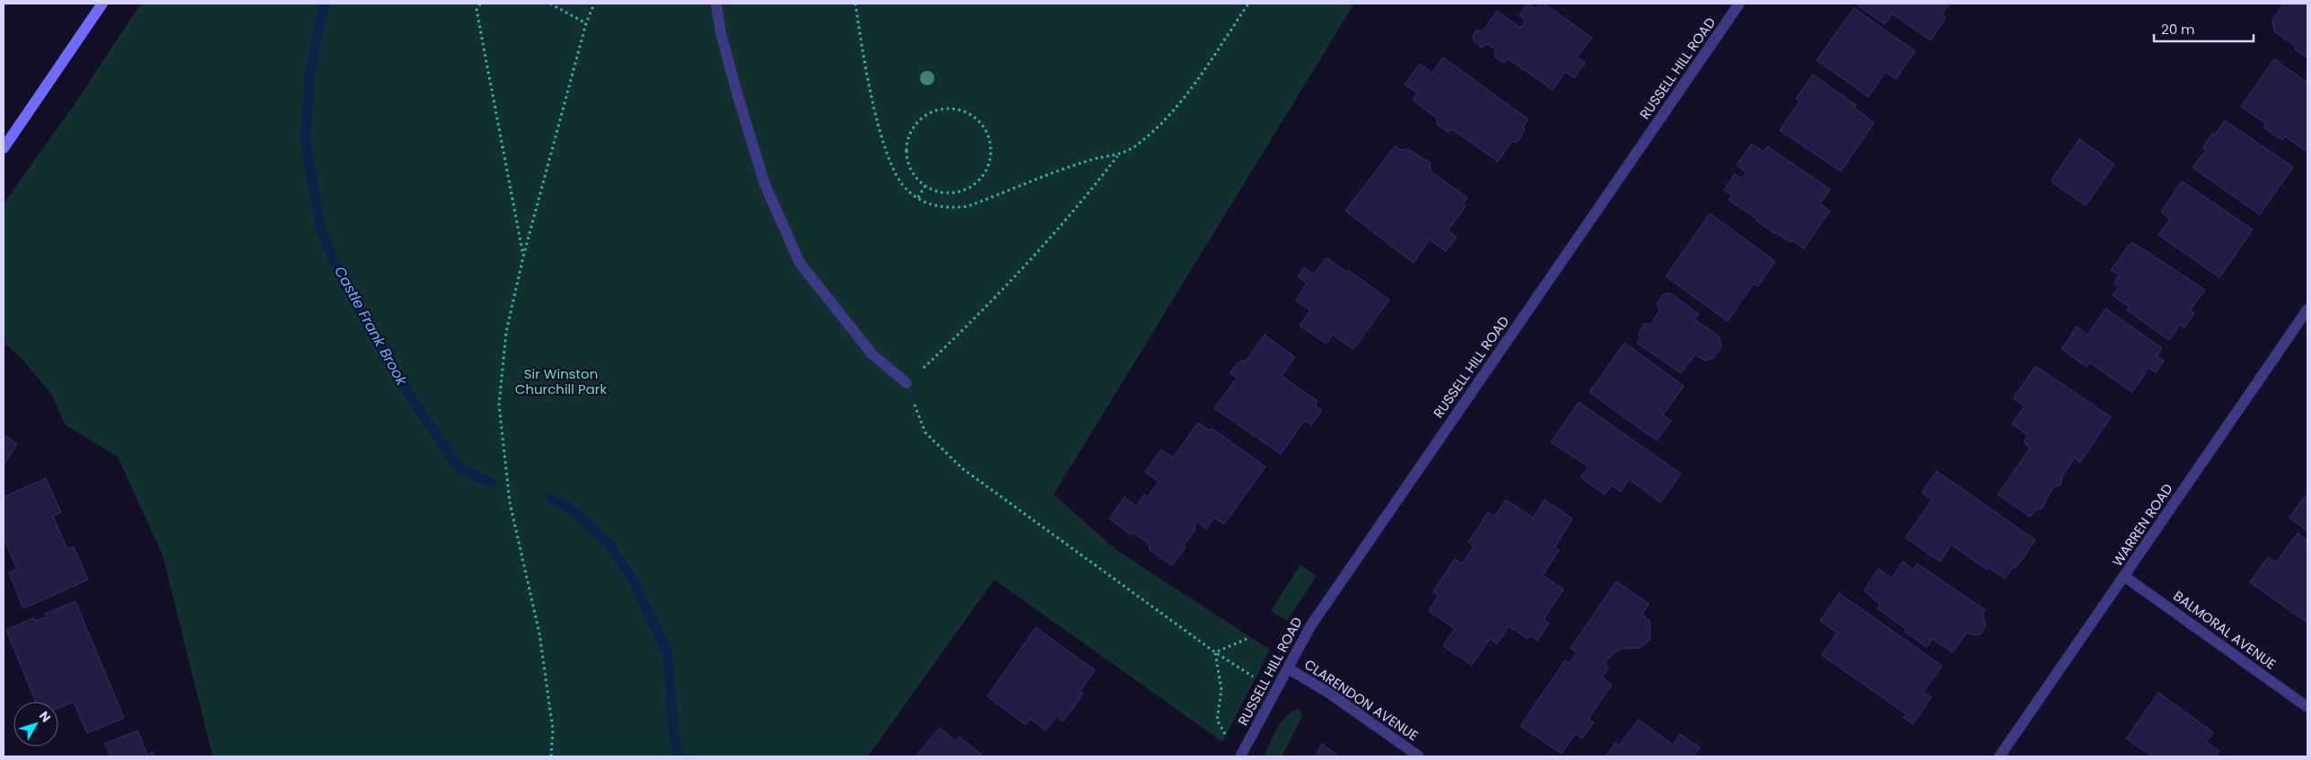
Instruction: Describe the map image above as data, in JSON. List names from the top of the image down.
{
  "streets": {
    "street": [
      "RUSSELL HILL ROAD",
      "WARREN ROAD",
      "BALMORAL AVENUE",
      "CLARENDON AVENUE"
    ]
  },
  "crossings": [
    ["RUSSELL HILL ROAD", "CLARENDON AVENUE"],
    ["WARREN ROAD", "BALMORAL AVENUE"]
  ],
  "water": ["Castle Frank Brook"],
  "parks": ["Sir Winston Churchill Park"],
  "scale_bar": "20 m",
  "north": "top right"
}
